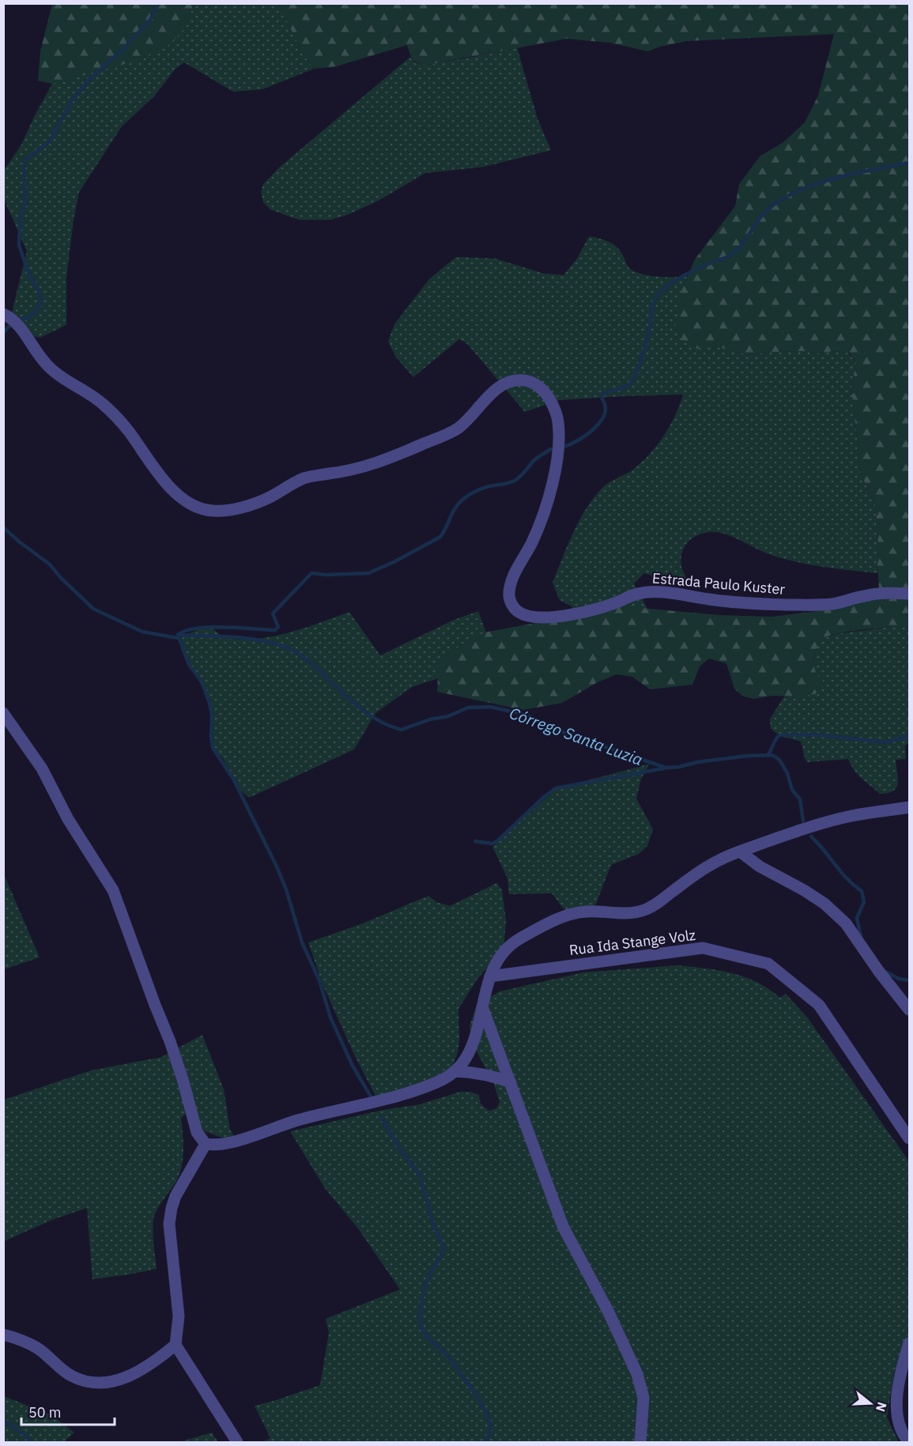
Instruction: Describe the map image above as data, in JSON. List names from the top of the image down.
{
  "streets": {
    "street": ["Estrada Paulo Kuster", "Rua Ida Stange Volz"]
  },
  "water": ["Córrego Santa Luzia"],
  "scale_bar": "50 m",
  "north": "right"
}
